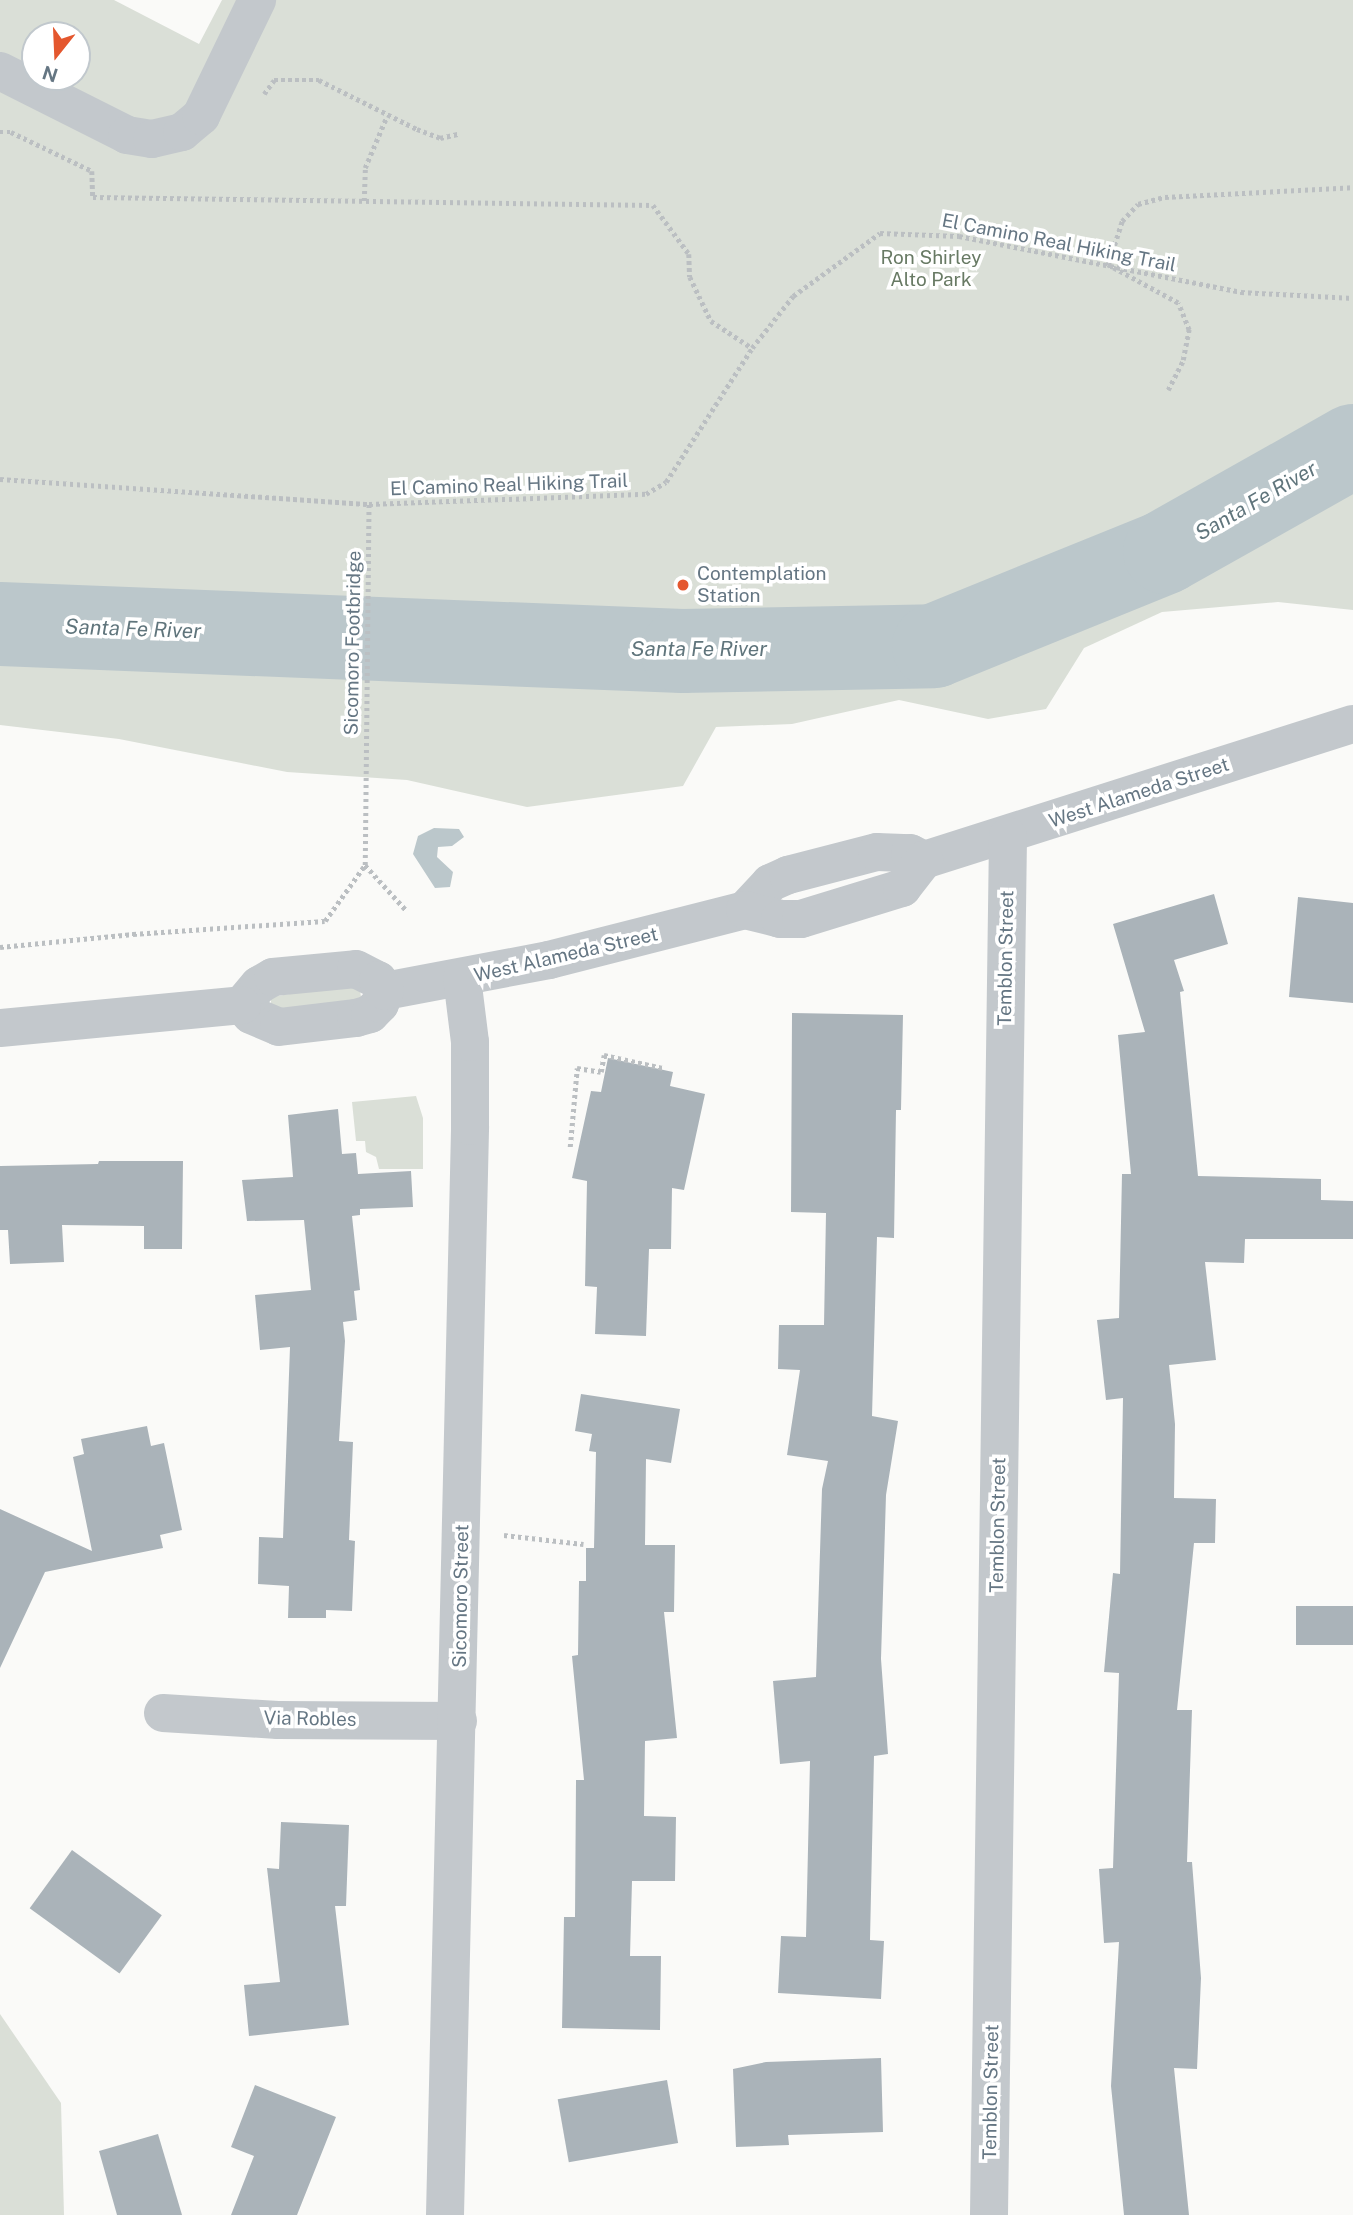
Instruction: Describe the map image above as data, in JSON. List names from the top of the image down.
{
  "streets": {
    "street": [
      "West Alameda Street",
      "Temblon Street",
      "Sicomoro Street",
      "Via Robles"
    ],
    "path": ["El Camino Real Hiking Trail", "Sicomoro Footbridge"]
  },
  "crossings": [
    ["El Camino Real Hiking Trail", "Sicomoro Footbridge"],
    ["West Alameda Street", "Temblon Street"],
    ["West Alameda Street", "Sicomoro Street"],
    ["Sicomoro Street", "Via Robles"]
  ],
  "water": ["Santa Fe River"],
  "parks": ["Ron Shirley Alto Park"],
  "places": ["Contemplation Station"],
  "north": "bottom"
}
